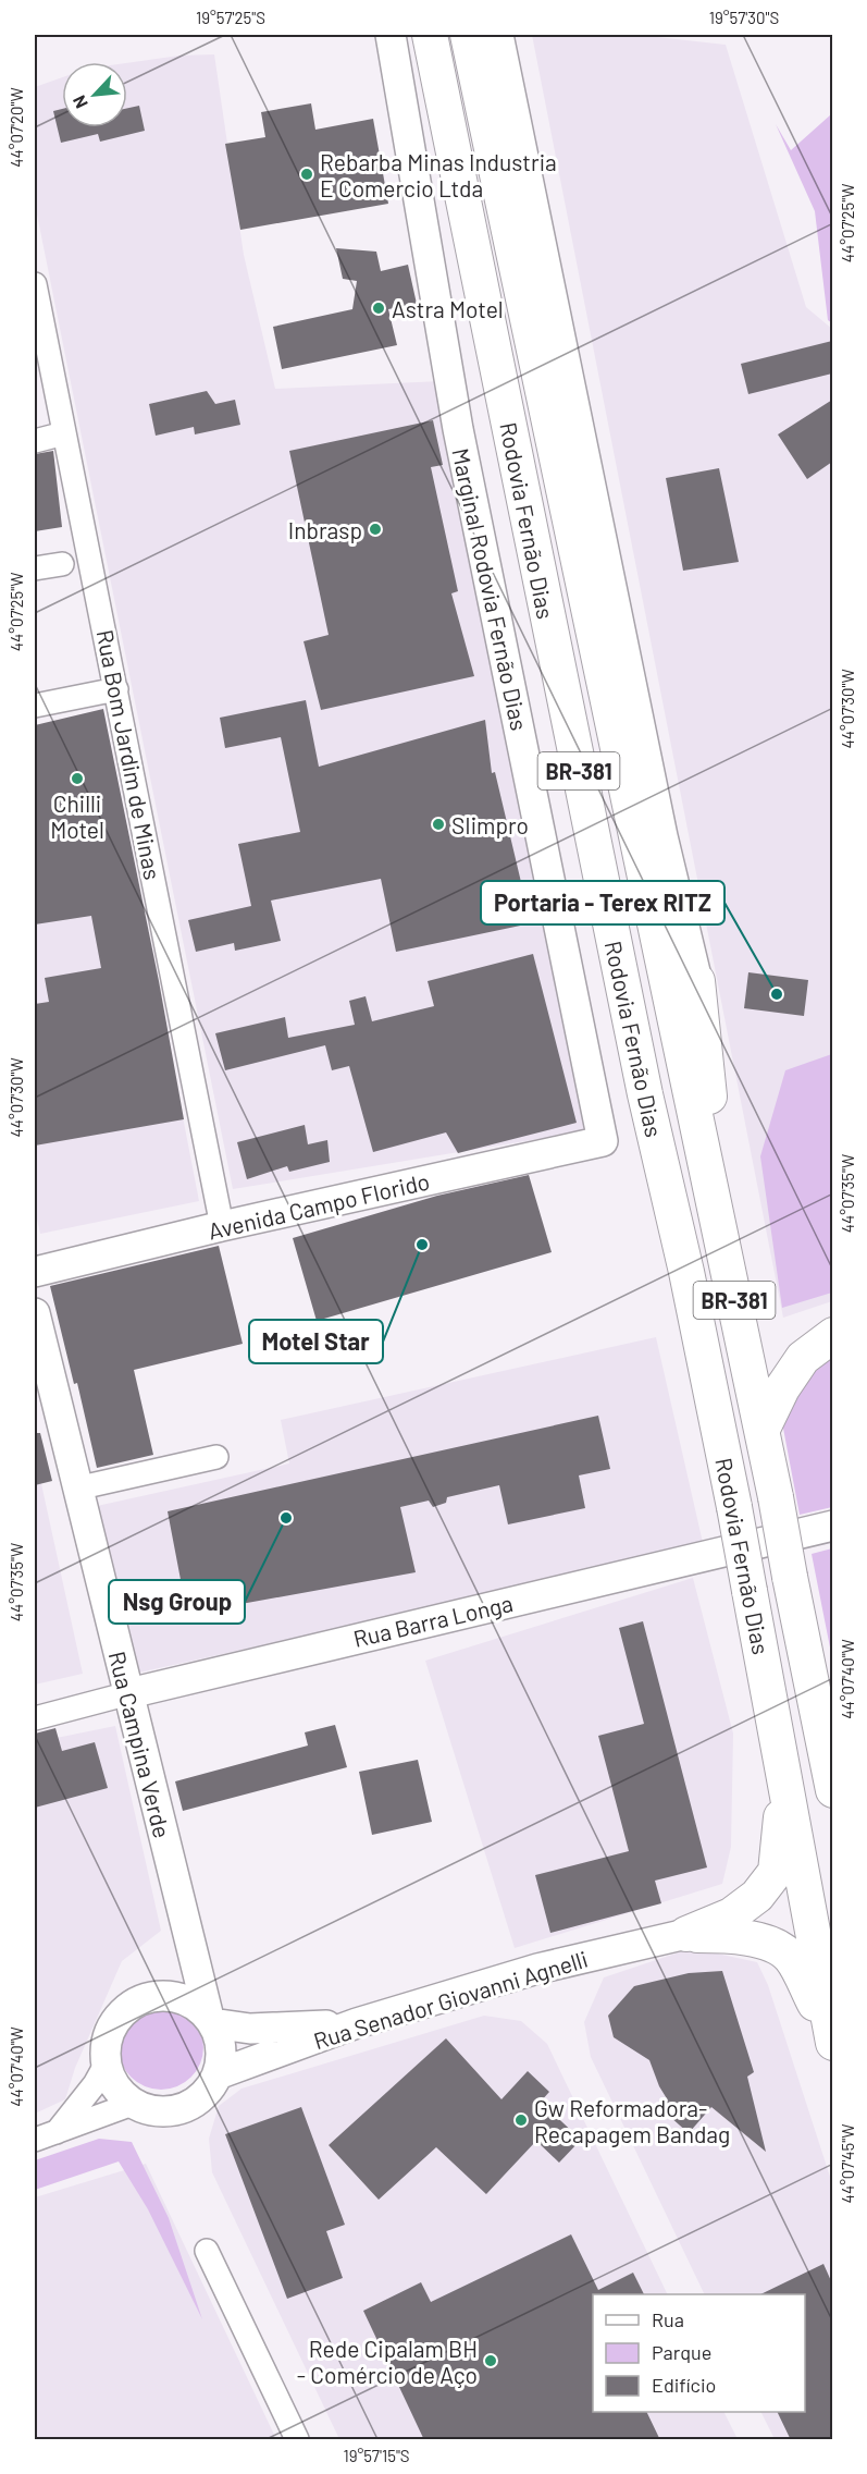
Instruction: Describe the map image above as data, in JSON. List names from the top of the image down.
{
  "streets": {
    "highway": ["Rodovia Fernão Dias", "BR-381"],
    "main road": [
      "Marginal Rodovia Fernão Dias",
      "Avenida Campo Florido",
      "Rua Barra Longa",
      "Rua Campina Verde",
      "Rua Senador Giovanni Agnelli"
    ],
    "street": ["Rua Bom Jardim de Minas"]
  },
  "crossings": [
    ["Rodovia Fernão Dias", "BR-381"],
    ["Marginal Rodovia Fernão Dias", "Avenida Campo Florido"],
    ["Rua Bom Jardim de Minas", "Avenida Campo Florido"],
    ["Rua Barra Longa", "Rua Campina Verde"],
    ["Rua Campina Verde", "Rua Senador Giovanni Agnelli"]
  ],
  "places": [
    "Rebarba Minas Industria E Comercio Ltda",
    "Astra Motel",
    "Inbrasp",
    "Chilli Motel",
    "SIimpro",
    "Portaria - Terex RITZ",
    "Motel Star",
    "Nsg Group",
    "Gw Reformadora- Recapagem Bandag",
    "Rede Cipalam BH - Comércio de Aço"
  ],
  "legend": ["Rua", "Parque", "Edifício"],
  "north": "bottom left",
  "coordinates": [
    "19°57'25\"S",
    "19°57'30\"S",
    "44°07'20\"W",
    "44°07'25\"W",
    "44°07'30\"W",
    "44°07'35\"W",
    "44°07'40\"W",
    "44°07'45\"W",
    "19°57'15\"S"
  ]
}
